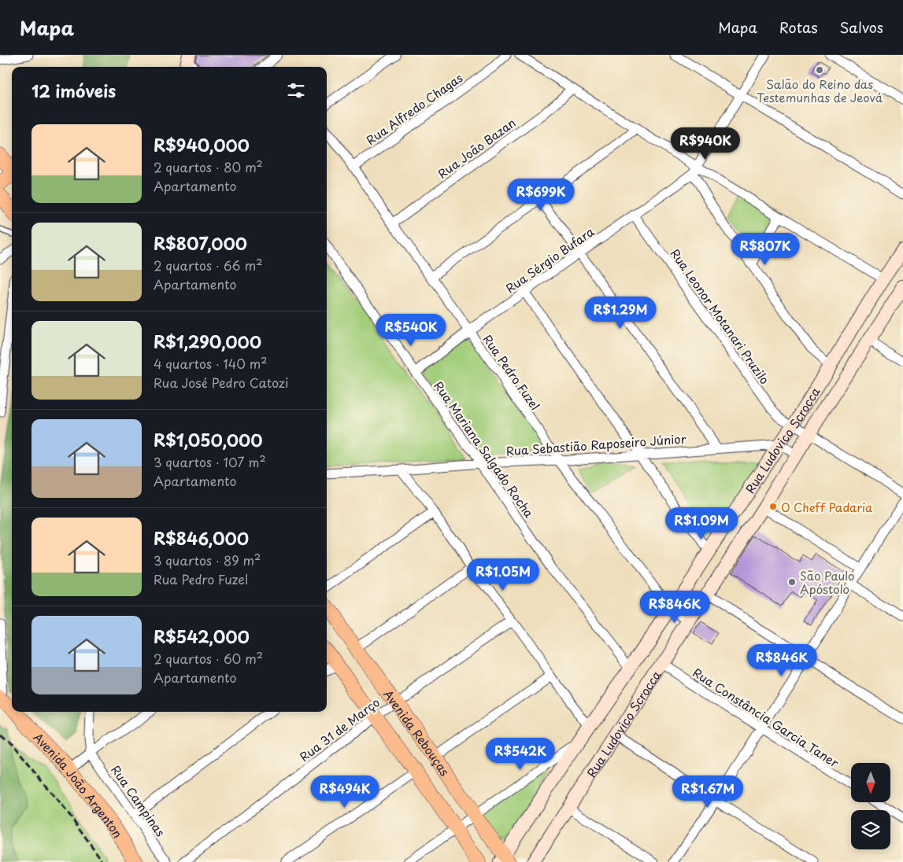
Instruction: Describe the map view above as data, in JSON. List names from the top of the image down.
{
  "streets": {
    "main road": ["Avenida Rebouças", "Avenida João Argenton"],
    "street": [
      "Rua Alfredo Chagas",
      "Rua João Bazan",
      "Rua Sérgio Bufara",
      "Rua Leonor Motanari Pruzilo",
      "Rua Pedro Fuzel",
      "Rua Ludovico Scrocca",
      "Rua Sebastião Raposeiro Júnior",
      "Rua Mariana Salgado Rocha",
      "Rua Constância Garcia Taner",
      "Rua 31 de Março",
      "Rua Campinas"
    ]
  },
  "crossings": [
    ["Rua Alfredo Chagas", "Rua Pedro Fuzel"],
    ["Rua João Bazan", "Rua Pedro Fuzel"],
    ["Rua Sérgio Bufara", "Rua Leonor Motanari Pruzilo"],
    ["Rua Sérgio Bufara", "Rua Pedro Fuzel"],
    ["Rua Sérgio Bufara", "Rua Mariana Salgado Rocha"],
    ["Rua Leonor Motanari Pruzilo", "Rua Ludovico Scrocca"],
    ["Rua Pedro Fuzel", "Rua Ludovico Scrocca"],
    ["Rua Pedro Fuzel", "Rua Sebastião Raposeiro Júnior"],
    ["Rua Ludovico Scrocca", "Rua Sebastião Raposeiro Júnior"],
    ["Rua Ludovico Scrocca", "Rua Mariana Salgado Rocha"],
    ["Rua Ludovico Scrocca", "Rua Constância Garcia Taner"],
    ["Rua Ludovico Scrocca", "Avenida Rebouças"],
    ["Rua Sebastião Raposeiro Júnior", "Rua Mariana Salgado Rocha"],
    ["Rua 31 de Março", "Avenida Rebouças"]
  ],
  "places": ["Salão do Reino das Testemunhas de Jeová", "O Cheff Padaria", "São Paulo Apóstolo"],
  "north": "bottom",
  "page": {
    "header": "Mapa",
    "nav": ["Mapa", "Rotas", "Salvos"],
    "heading": "12 imóveis",
    "list": [
      {
        "name": "R$940,000",
        "note": "2 quartos · 80 m² · Apartamento"
      },
      {
        "name": "R$807,000",
        "note": "2 quartos · 66 m² · Apartamento"
      },
      {
        "name": "R$1,290,000",
        "note": "4 quartos · 140 m² · Rua José Pedro Catozi"
      },
      {
        "name": "R$1,050,000",
        "note": "3 quartos · 107 m² · Apartamento"
      },
      {
        "name": "R$846,000",
        "note": "3 quartos · 89 m² · Rua Pedro Fuzel"
      },
      {
        "name": "R$542,000",
        "note": "2 quartos · 60 m² · Apartamento"
      }
    ],
    "price": [
      "R$940K",
      "R$699K",
      "R$807K",
      "R$1.29M",
      "R$540K",
      "R$1.09M",
      "R$1.05M",
      "R$846K",
      "R$846K",
      "R$542K",
      "R$494K",
      "R$1.67M"
    ]
  }
}
